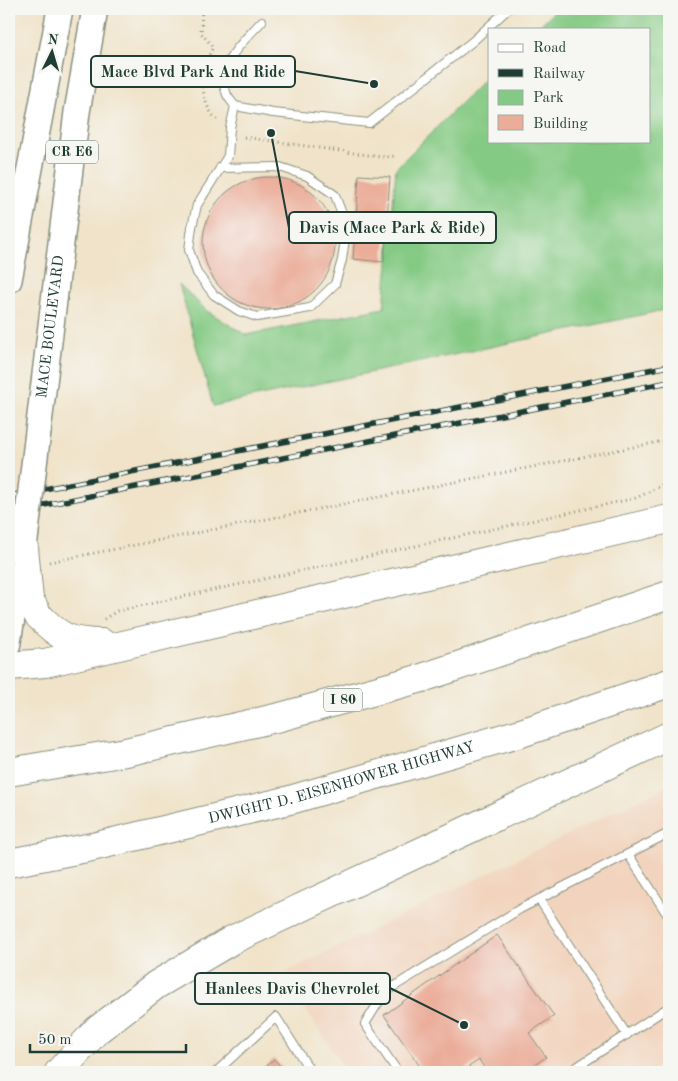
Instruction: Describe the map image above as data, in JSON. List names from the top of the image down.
{
  "streets": {
    "highway": ["I 80", "DWIGHT D. EISENHOWER HIGHWAY"],
    "main road": ["CR E6", "MACE BOULEVARD"]
  },
  "places": ["Mace Blvd Park And Ride", "Davis (Mace Park & Ride)", "Hanlees Davis Chevrolet"],
  "legend": [
    "Road",
    "Railway",
    "Park",
    "Building"
  ],
  "scale_bar": "50 m",
  "north": "top"
}
